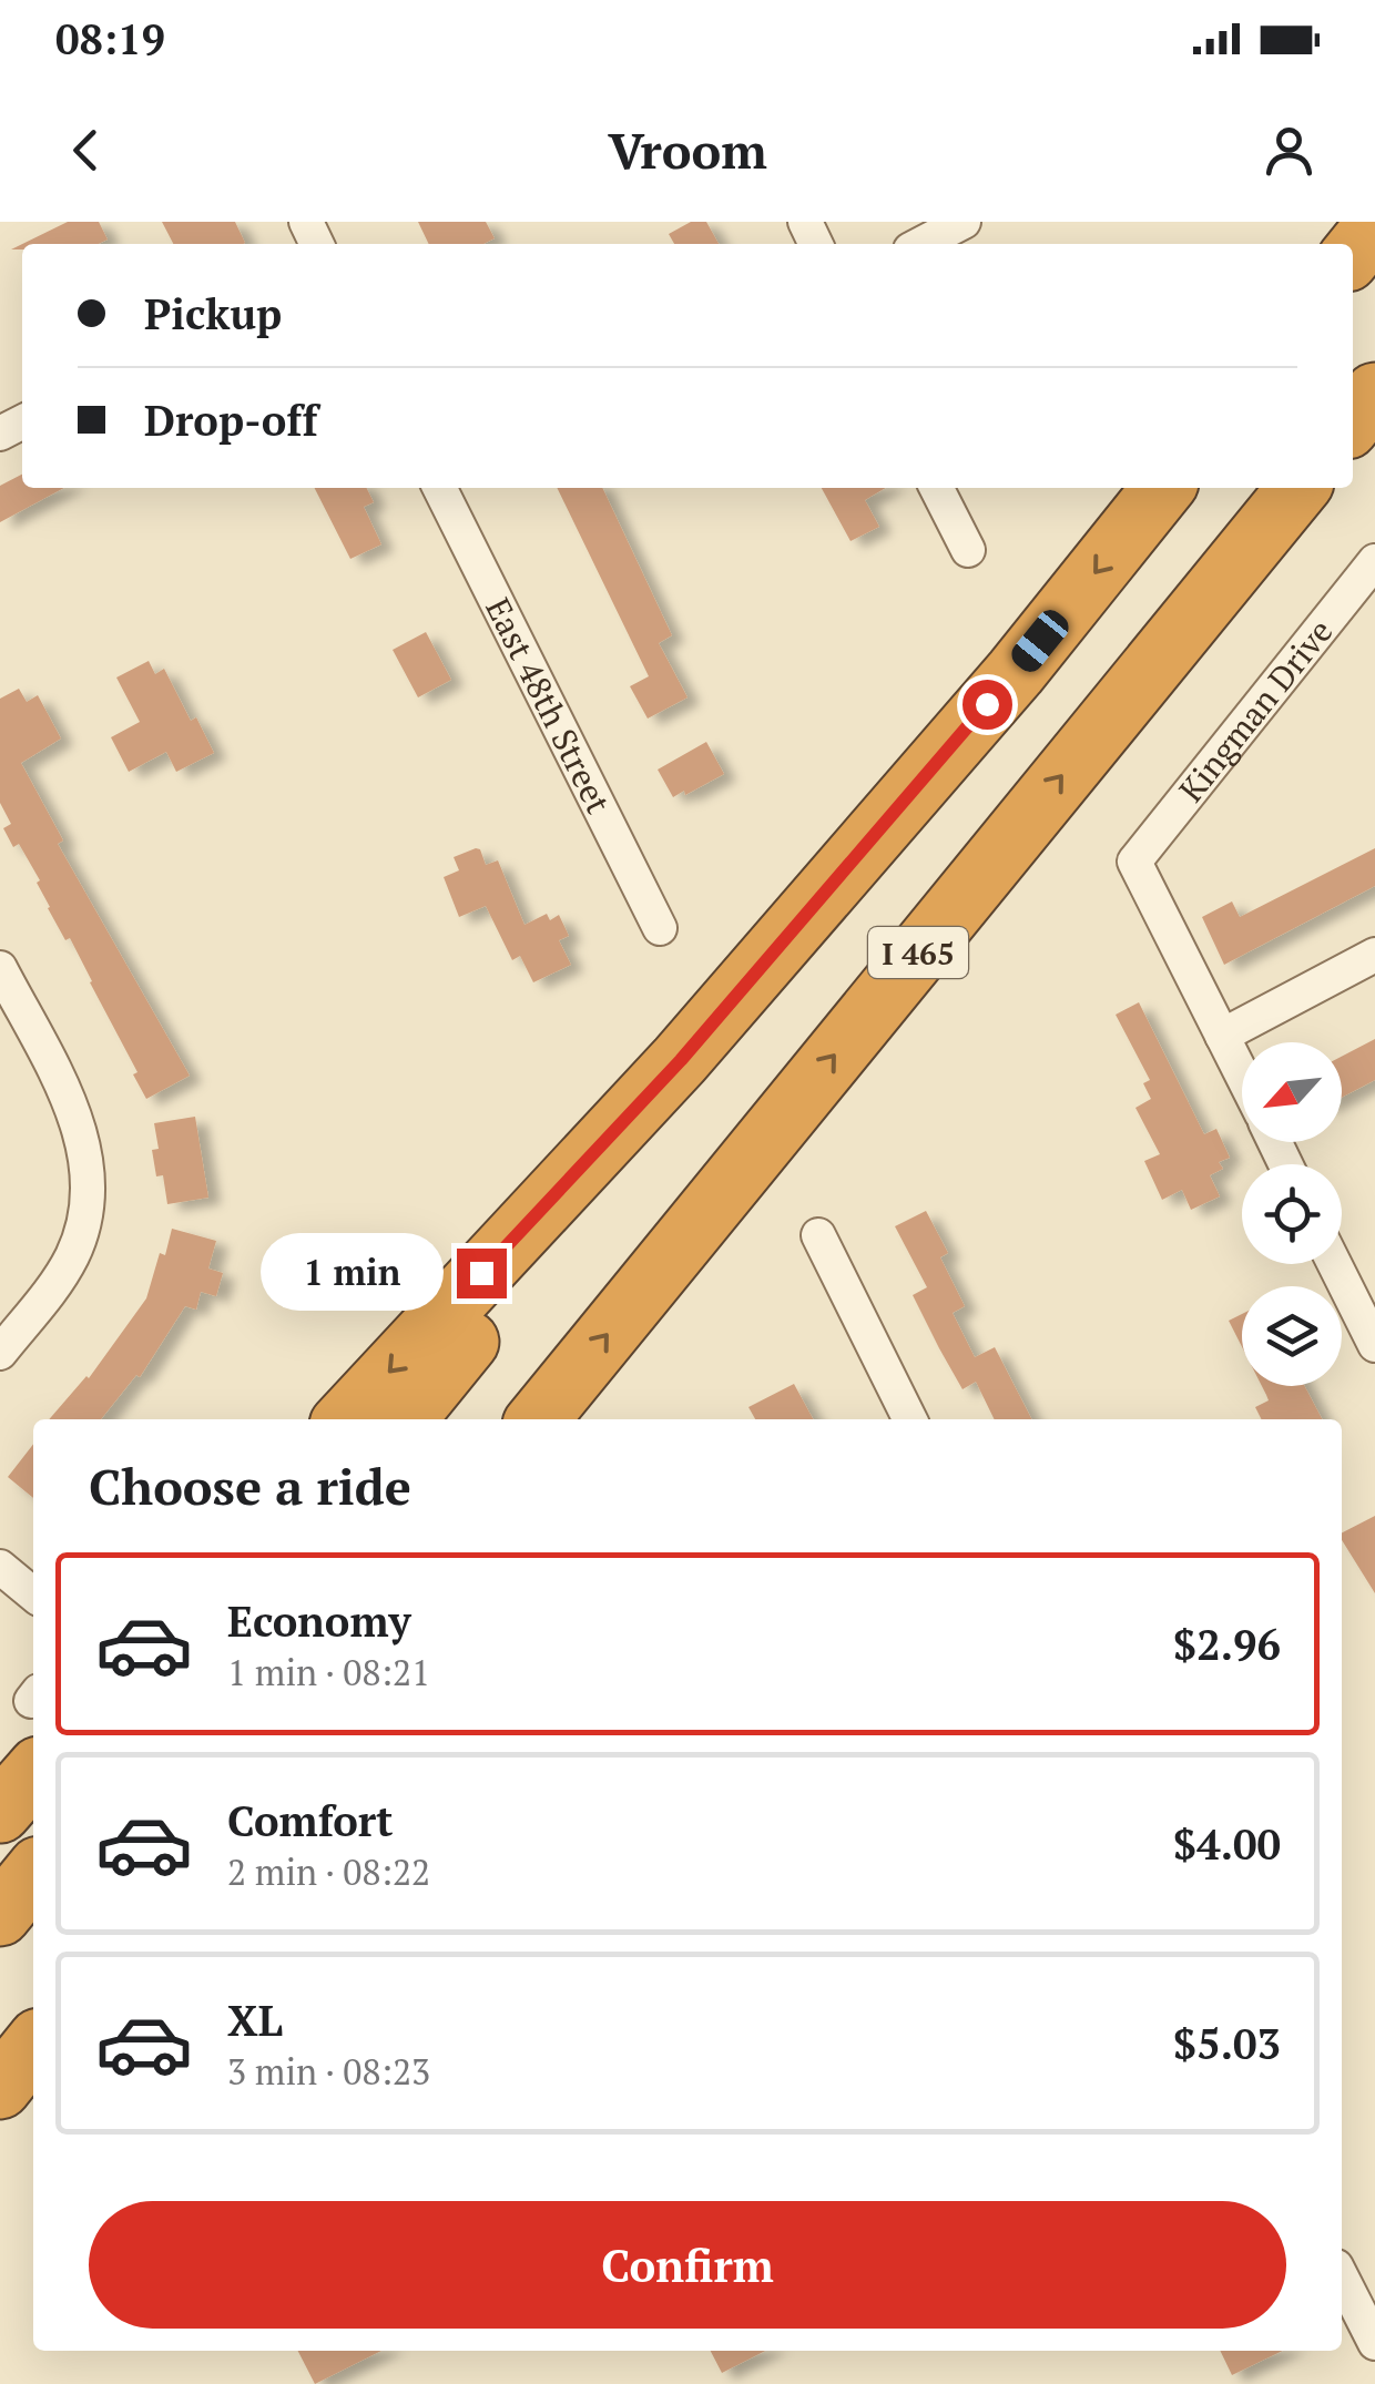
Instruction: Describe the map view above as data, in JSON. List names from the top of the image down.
{
  "streets": {
    "highway": ["I 465"],
    "street": ["East 48th Street", "Kingman Drive"]
  },
  "north": "bottom left",
  "page": {
    "status": "08:19",
    "header": "Vroom",
    "banner": ["Pickup", "Drop-off"],
    "bubble": "1 min",
    "heading": "Choose a ride",
    "list": [
      {
        "name": "Economy",
        "note": "1 min · 08:21",
        "value": "$2.96"
      },
      {
        "name": "Comfort",
        "note": "2 min · 08:22",
        "value": "$4.00"
      },
      {
        "name": "XL",
        "note": "3 min · 08:23",
        "value": "$5.03"
      }
    ],
    "buttons": "Confirm"
  }
}
